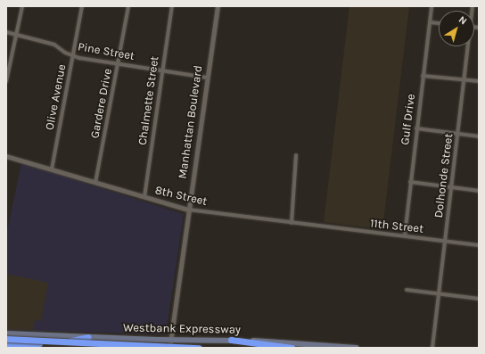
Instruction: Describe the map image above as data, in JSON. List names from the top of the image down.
{
  "streets": {
    "main road": ["Westbank Expressway"],
    "street": [
      "Pine Street",
      "Olive Avenue",
      "Chalmette Street",
      "Gardere Drive",
      "Gulf Drive",
      "Manhattan Boulevard",
      "Dolhonde Street",
      "8th Street",
      "11th Street"
    ]
  },
  "crossings": [
    ["Pine Street", "Olive Avenue"],
    ["Pine Street", "Chalmette Street"],
    ["Pine Street", "Gardere Drive"],
    ["Pine Street", "Manhattan Boulevard"],
    ["Olive Avenue", "8th Street"],
    ["Chalmette Street", "8th Street"],
    ["Gardere Drive", "8th Street"],
    ["Gulf Drive", "11th Street"],
    ["Manhattan Boulevard", "8th Street"],
    ["Manhattan Boulevard", "Westbank Expressway"],
    ["Dolhonde Street", "11th Street"],
    ["8th Street", "11th Street"]
  ],
  "north": "top right"
}
